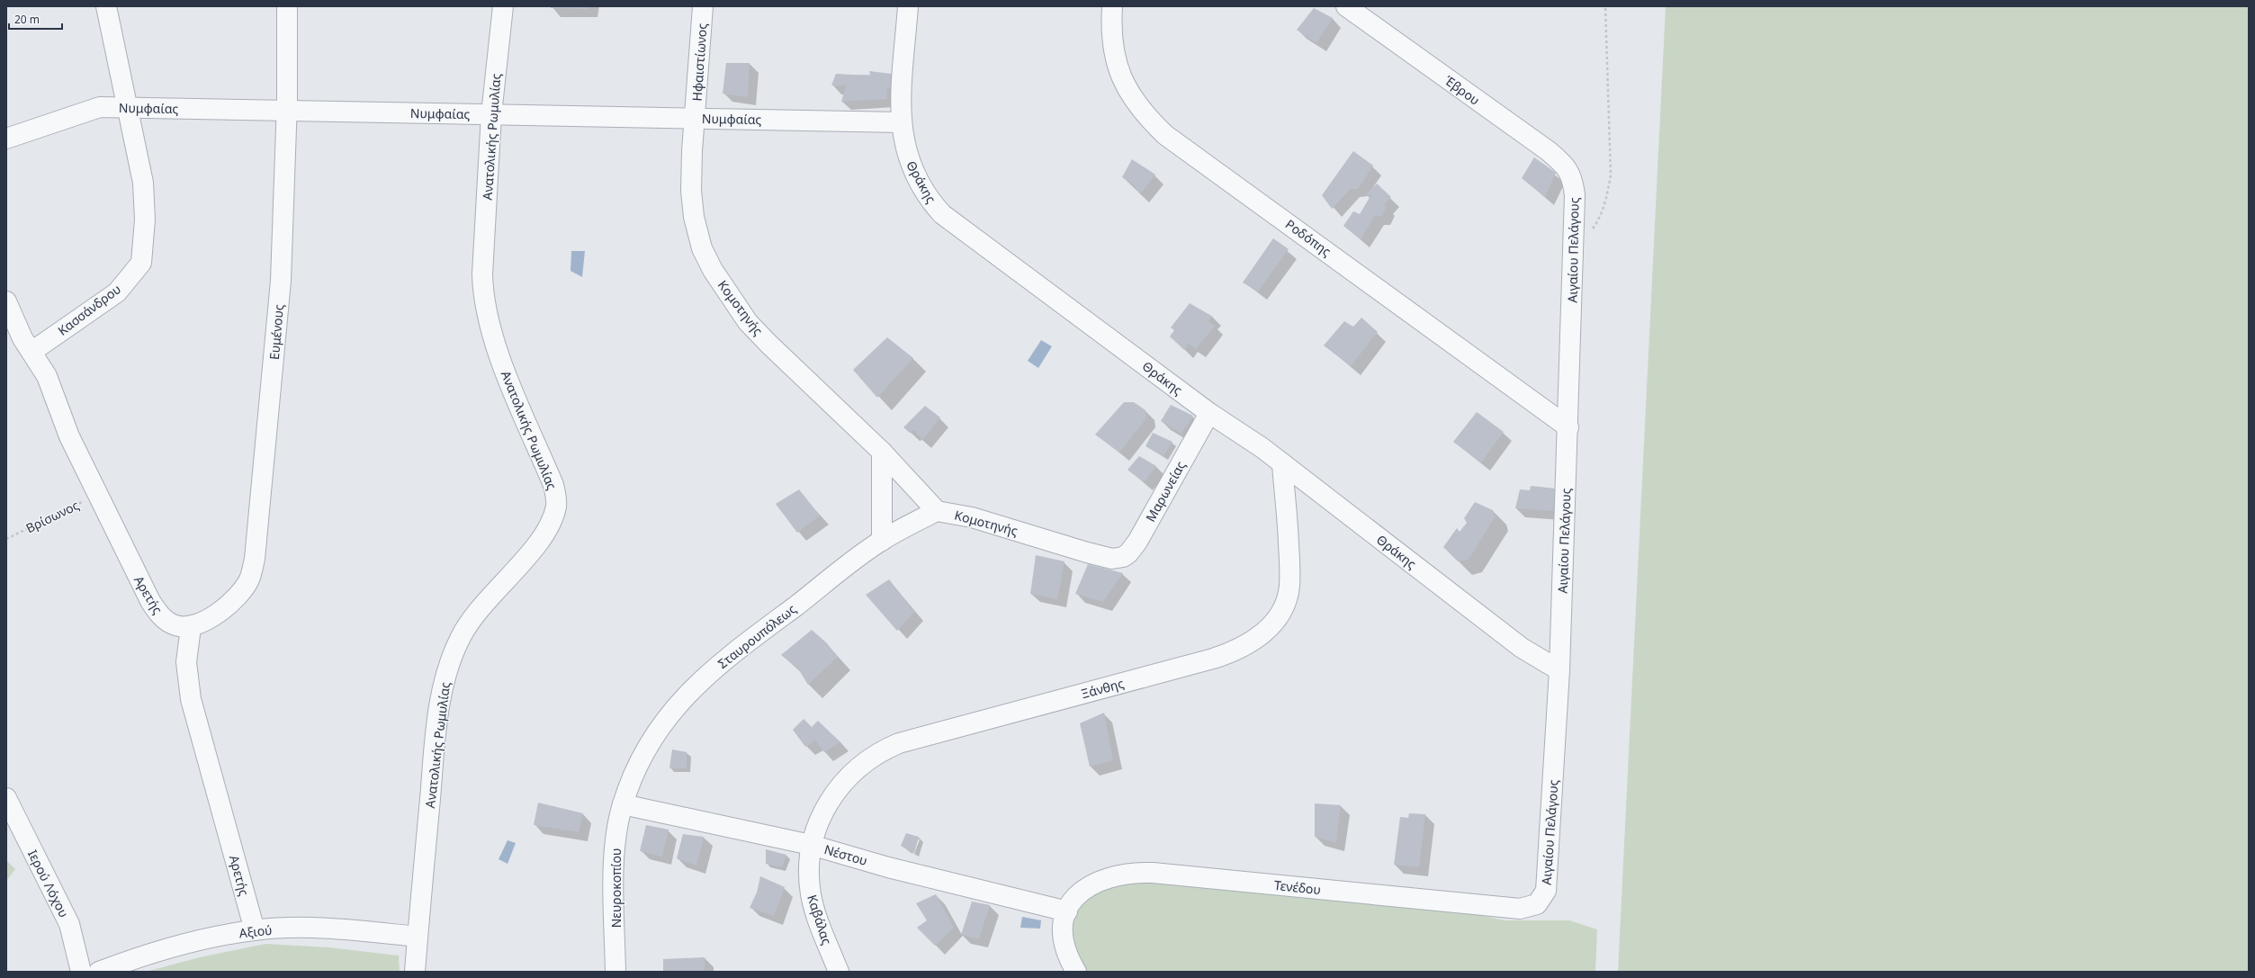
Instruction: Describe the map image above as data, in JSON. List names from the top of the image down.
{
  "streets": {
    "street": [
      "Ηφαιστίωνος",
      "Έβρου",
      "Νυμφαίας",
      "Ανατολικής Ρωμυλίας",
      "Θράκης",
      "Ροδόπης",
      "Αιγαίου Πελάγους",
      "Κομοτηνής",
      "Κασσάνδρου",
      "Ευμένους",
      "Μαρωνείας",
      "Αρετής",
      "Σταυρουπόλεως",
      "Ξάνθης",
      "Νέστου",
      "Ιερού Λόχου",
      "Τενέδου",
      "Νευροκοπίου",
      "Καβάλας",
      "Αξιού"
    ],
    "path": ["Βρίσωνος"]
  },
  "crossings": [
    ["Ηφαιστίωνος", "Νυμφαίας"],
    ["Ηφαιστίωνος", "Κομοτηνής"],
    ["Έβρου", "Αιγαίου Πελάγους"],
    ["Νυμφαίας", "Ανατολικής Ρωμυλίας"],
    ["Νυμφαίας", "Θράκης"],
    ["Νυμφαίας", "Κομοτηνής"],
    ["Νυμφαίας", "Κασσάνδρου"],
    ["Νυμφαίας", "Ευμένους"],
    ["Ανατολικής Ρωμυλίας", "Αξιού"],
    ["Θράκης", "Αιγαίου Πελάγους"],
    ["Θράκης", "Μαρωνείας"],
    ["Θράκης", "Ξάνθης"],
    ["Ροδόπης", "Αιγαίου Πελάγους"],
    ["Αιγαίου Πελάγους", "Τενέδου"],
    ["Κομοτηνής", "Μαρωνείας"],
    ["Κομοτηνής", "Σταυρουπόλεως"],
    ["Κασσάνδρου", "Αρετής"],
    ["Ευμένους", "Αρετής"],
    ["Βρίσωνος", "Αρετής"],
    ["Αρετής", "Αξιού"],
    ["Σταυρουπόλεως", "Νέστου"],
    ["Σταυρουπόλεως", "Νευροκοπίου"],
    ["Ξάνθης", "Νέστου"],
    ["Ξάνθης", "Καβάλας"],
    ["Νέστου", "Τενέδου"],
    ["Νέστου", "Νευροκοπίου"],
    ["Νέστου", "Καβάλας"]
  ],
  "scale_bar": "20 m"
}
